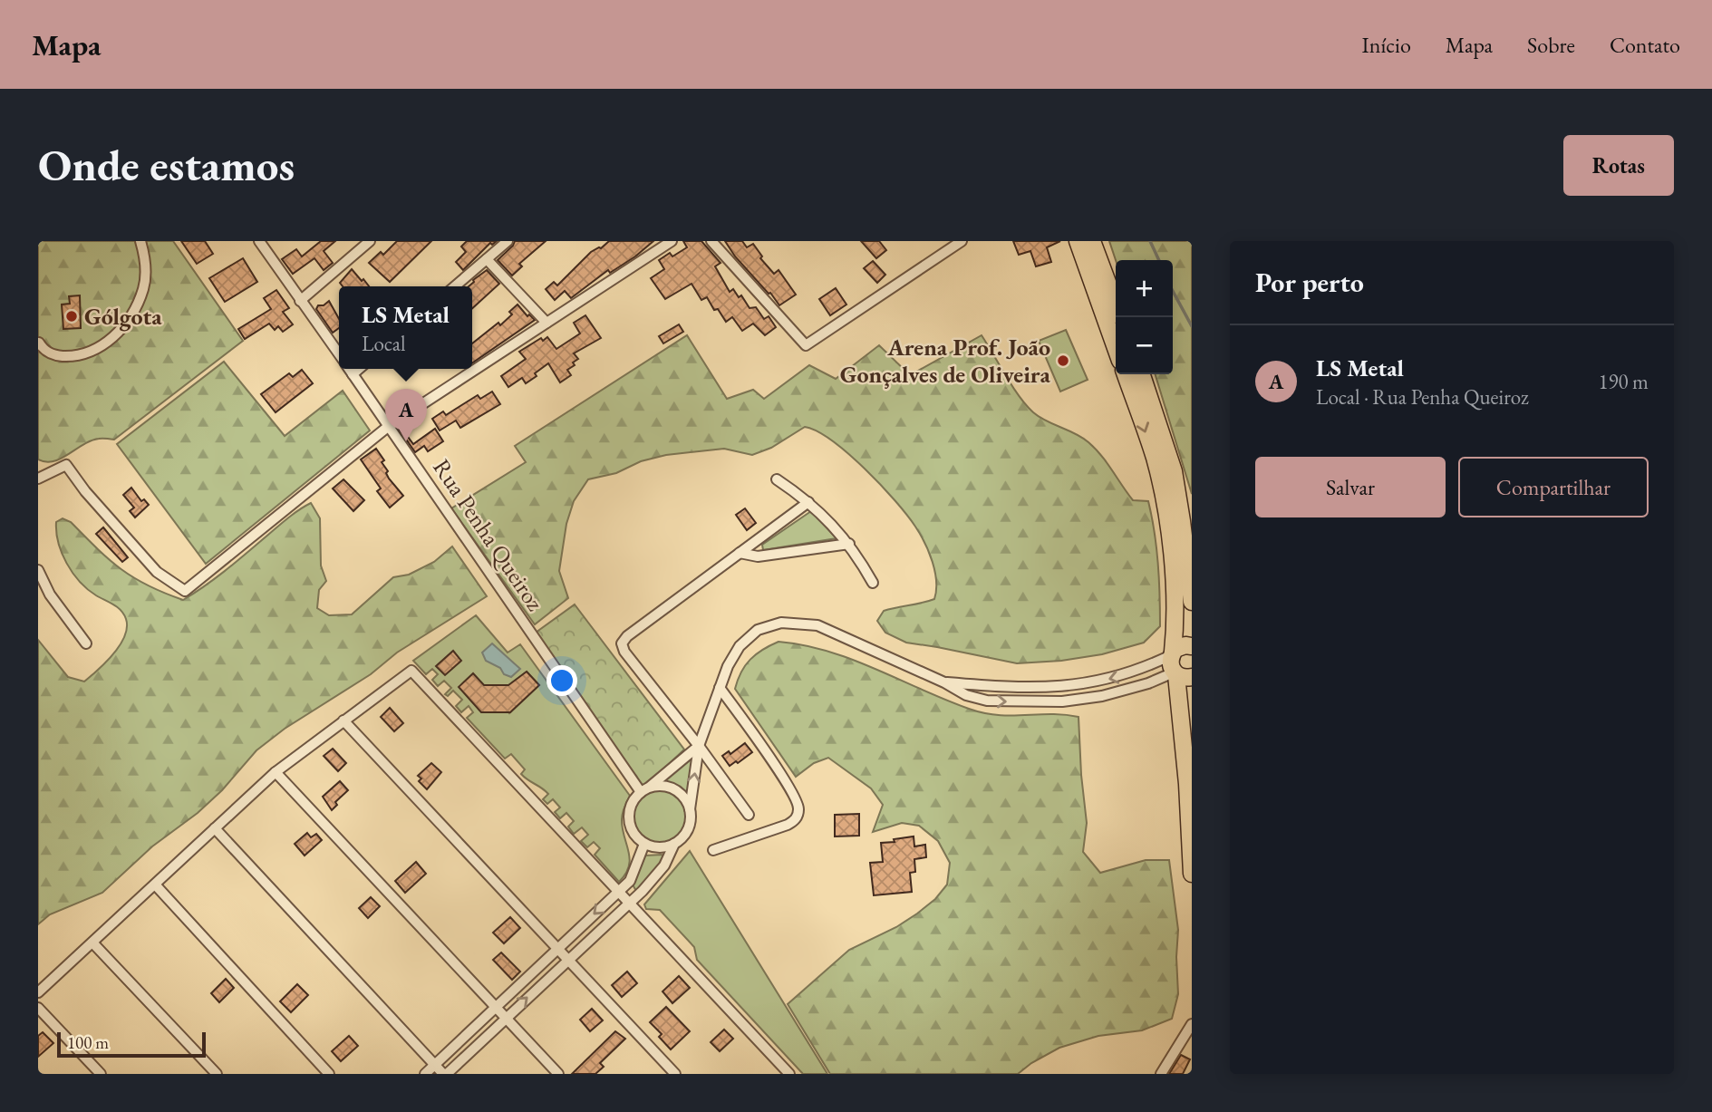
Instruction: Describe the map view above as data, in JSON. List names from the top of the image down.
{
  "streets": {
    "street": ["Rua Penha Queiroz"]
  },
  "places": ["Gólgota", "Arena Prof. João Gonçalves de Oliveira"],
  "scale_bar": "100 m",
  "page": {
    "header": "Mapa",
    "nav": [
      "Início",
      "Mapa",
      "Sobre",
      "Contato"
    ],
    "buttons": [
      "Rotas",
      ["Salvar", "Compartilhar"]
    ],
    "title": "Onde estamos",
    "heading": "Por perto",
    "map_buttons": ["+", "−"],
    "popup": ["LS Metal", "Local"],
    "list": [
      {
        "mark": "A",
        "name": "LS Metal",
        "note": "Local · Rua Penha Queiroz",
        "value": "190 m"
      }
    ],
    "pins": "A",
    "scale": "100 m"
  }
}
